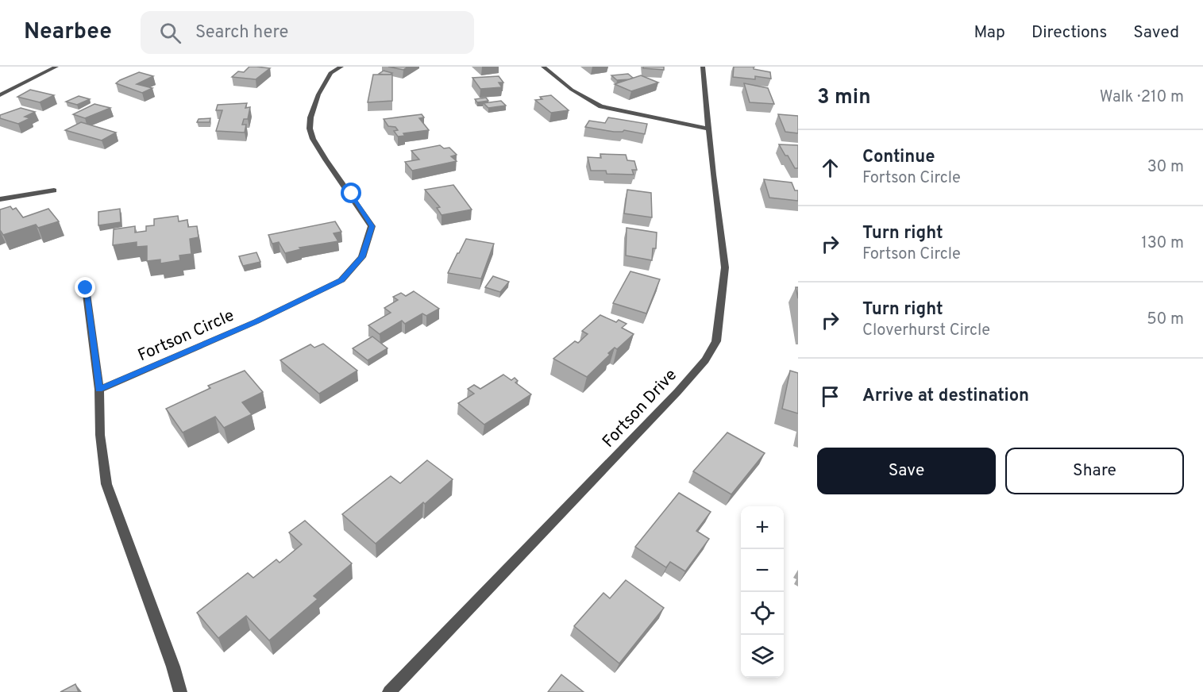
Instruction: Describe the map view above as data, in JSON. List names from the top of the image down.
{
  "streets": {
    "street": ["Fortson Circle", "Fortson Drive"]
  },
  "page": {
    "header": "Nearbee",
    "search": "Search here",
    "nav": ["Map", "Directions", "Saved"],
    "heading": ["3 min", "Walk · 210 m"],
    "list": [
      ["Continue", "Fortson Circle", "30 m"],
      ["Turn right", "Fortson Circle", "130 m"],
      ["Turn right", "Cloverhurst Circle", "50 m"],
      "Arrive at destination"
    ],
    "buttons": ["Save", "Share"],
    "map_buttons": ["+", "−"]
  }
}
